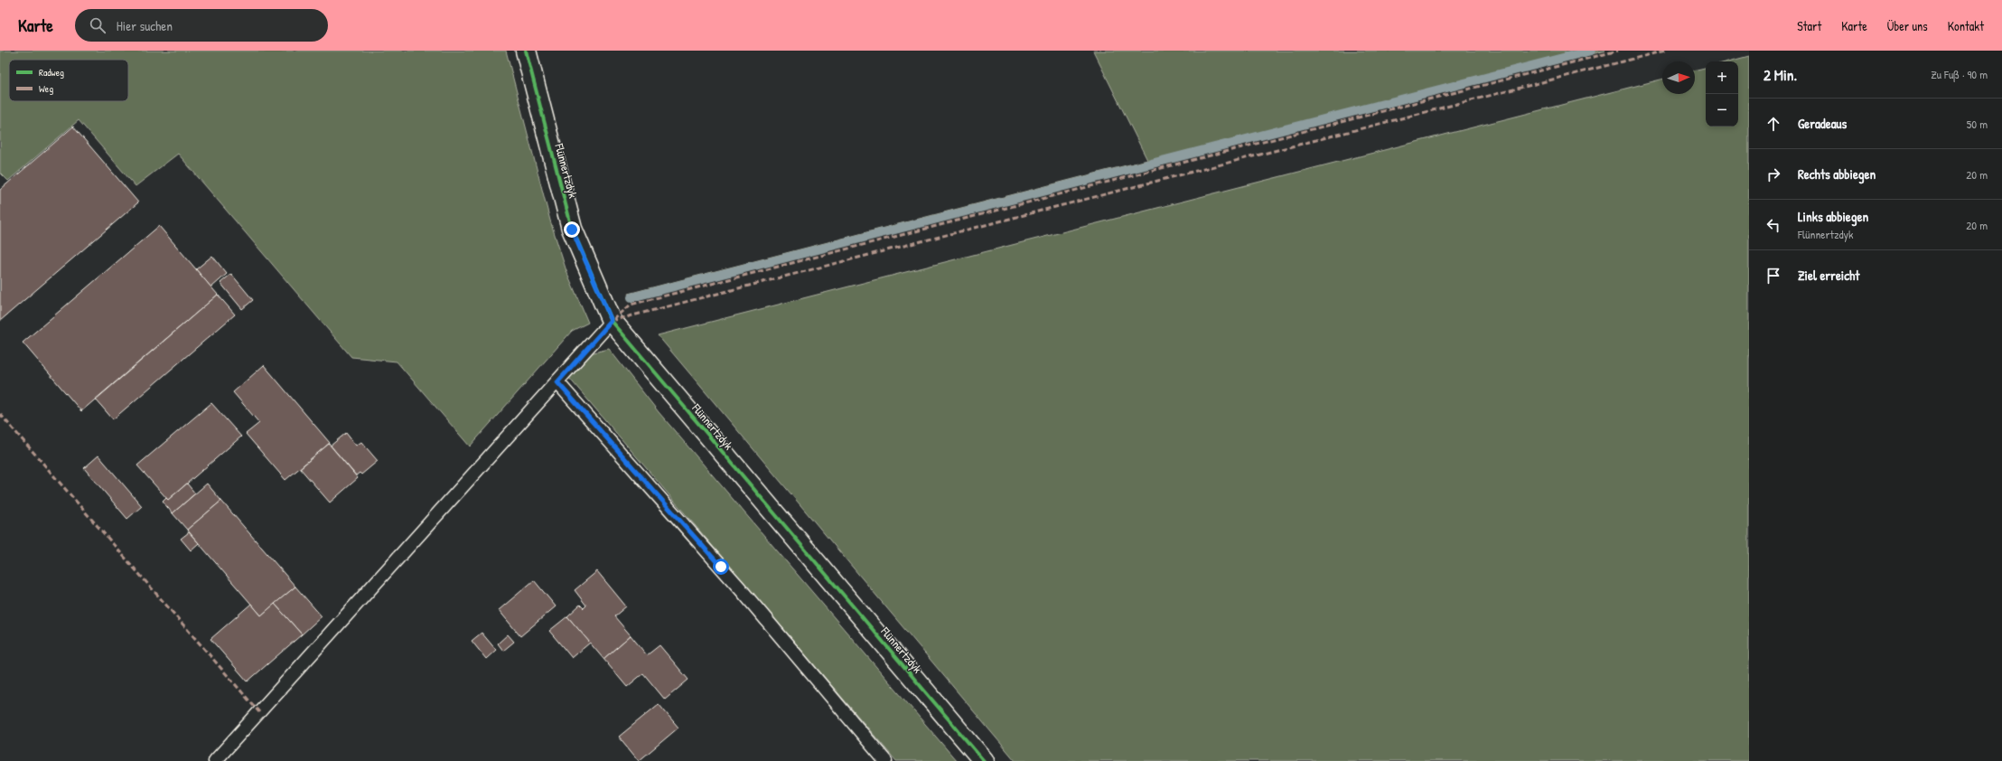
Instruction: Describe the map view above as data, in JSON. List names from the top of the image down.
{
  "streets": {
    "street": ["Flünnertzdyk"]
  },
  "legend": ["Radweg", "Weg"],
  "north": "right",
  "page": {
    "header": "Karte",
    "search": "Hier suchen",
    "nav": [
      "Start",
      "Karte",
      "Über uns",
      "Kontakt"
    ],
    "heading": ["2 Min.", "Zu Fuß · 90 m"],
    "map_buttons": ["+", "−"],
    "list": [
      ["Geradeaus", "50 m"],
      ["Rechts abbiegen", "20 m"],
      ["Links abbiegen", "Flünnertzdyk", "20 m"],
      "Ziel erreicht"
    ]
  }
}
